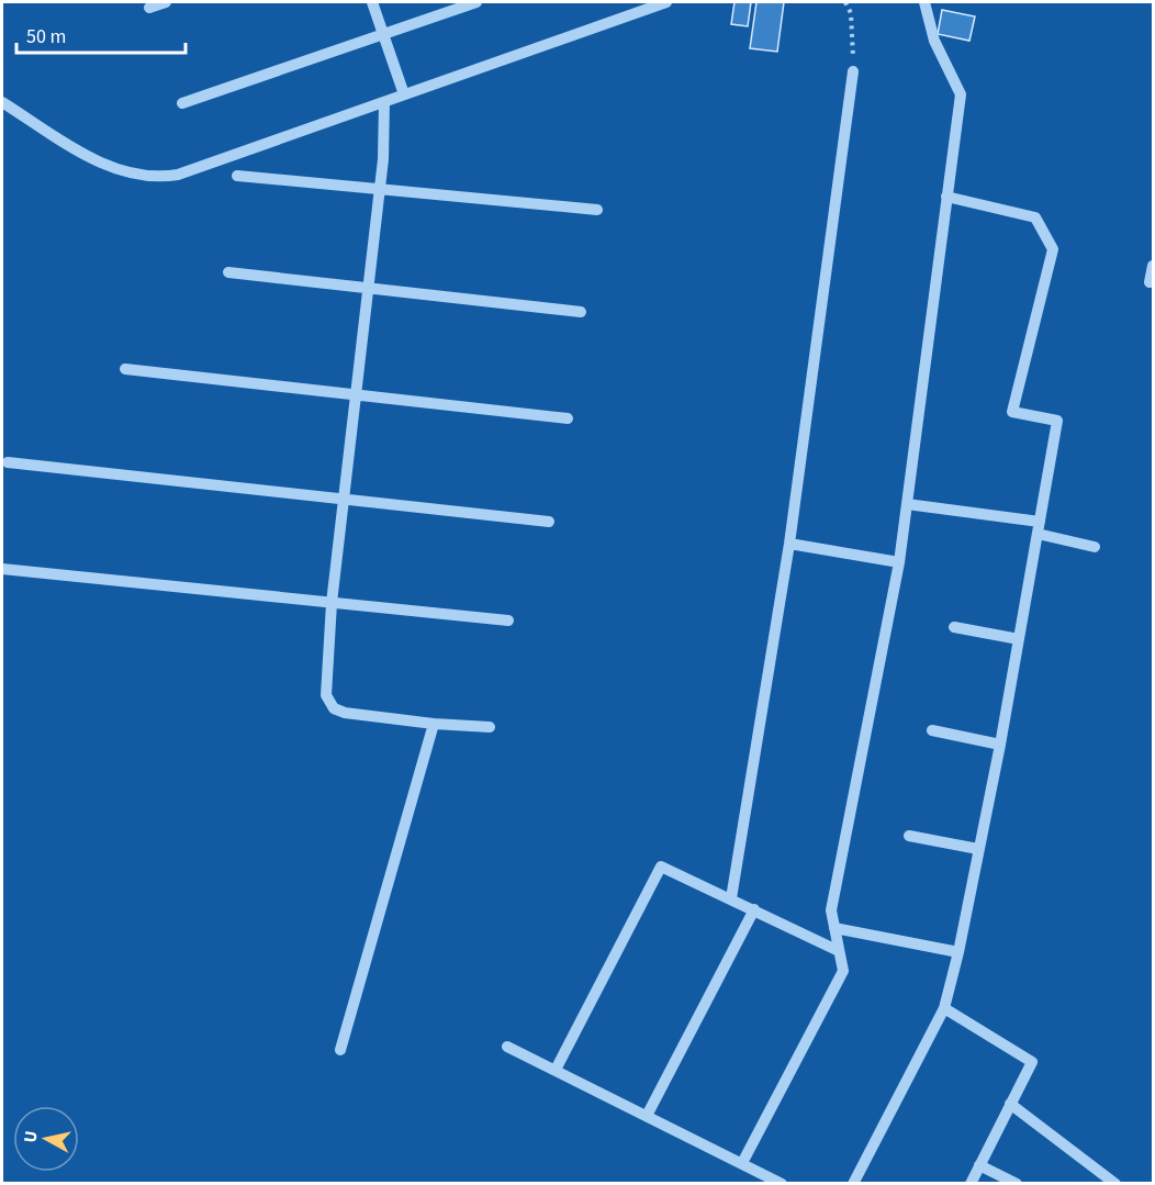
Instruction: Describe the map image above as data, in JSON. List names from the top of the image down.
{
  "scale_bar": "50 m",
  "north": "left"
}
